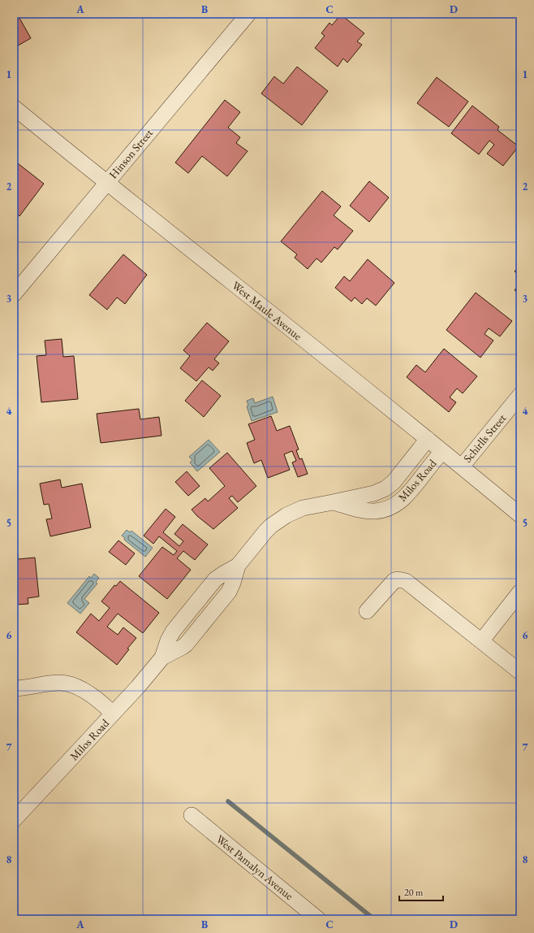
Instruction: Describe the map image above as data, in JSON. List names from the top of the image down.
{
  "streets": {
    "street": [
      "Hinson Street",
      "West Maule Avenue",
      "Schirlls Street",
      "Milos Road",
      "West Pamalyn Avenue"
    ]
  },
  "crossings": [
    ["Hinson Street", "West Maule Avenue"],
    ["West Maule Avenue", "Schirlls Street"],
    ["West Maule Avenue", "Milos Road"]
  ],
  "scale_bar": "20 m",
  "grid": {
    "columns": [
      "A",
      "B",
      "C",
      "D"
    ],
    "rows": [
      "1",
      "2",
      "3",
      "4",
      "5",
      "6",
      "7",
      "8"
    ]
  }
}
